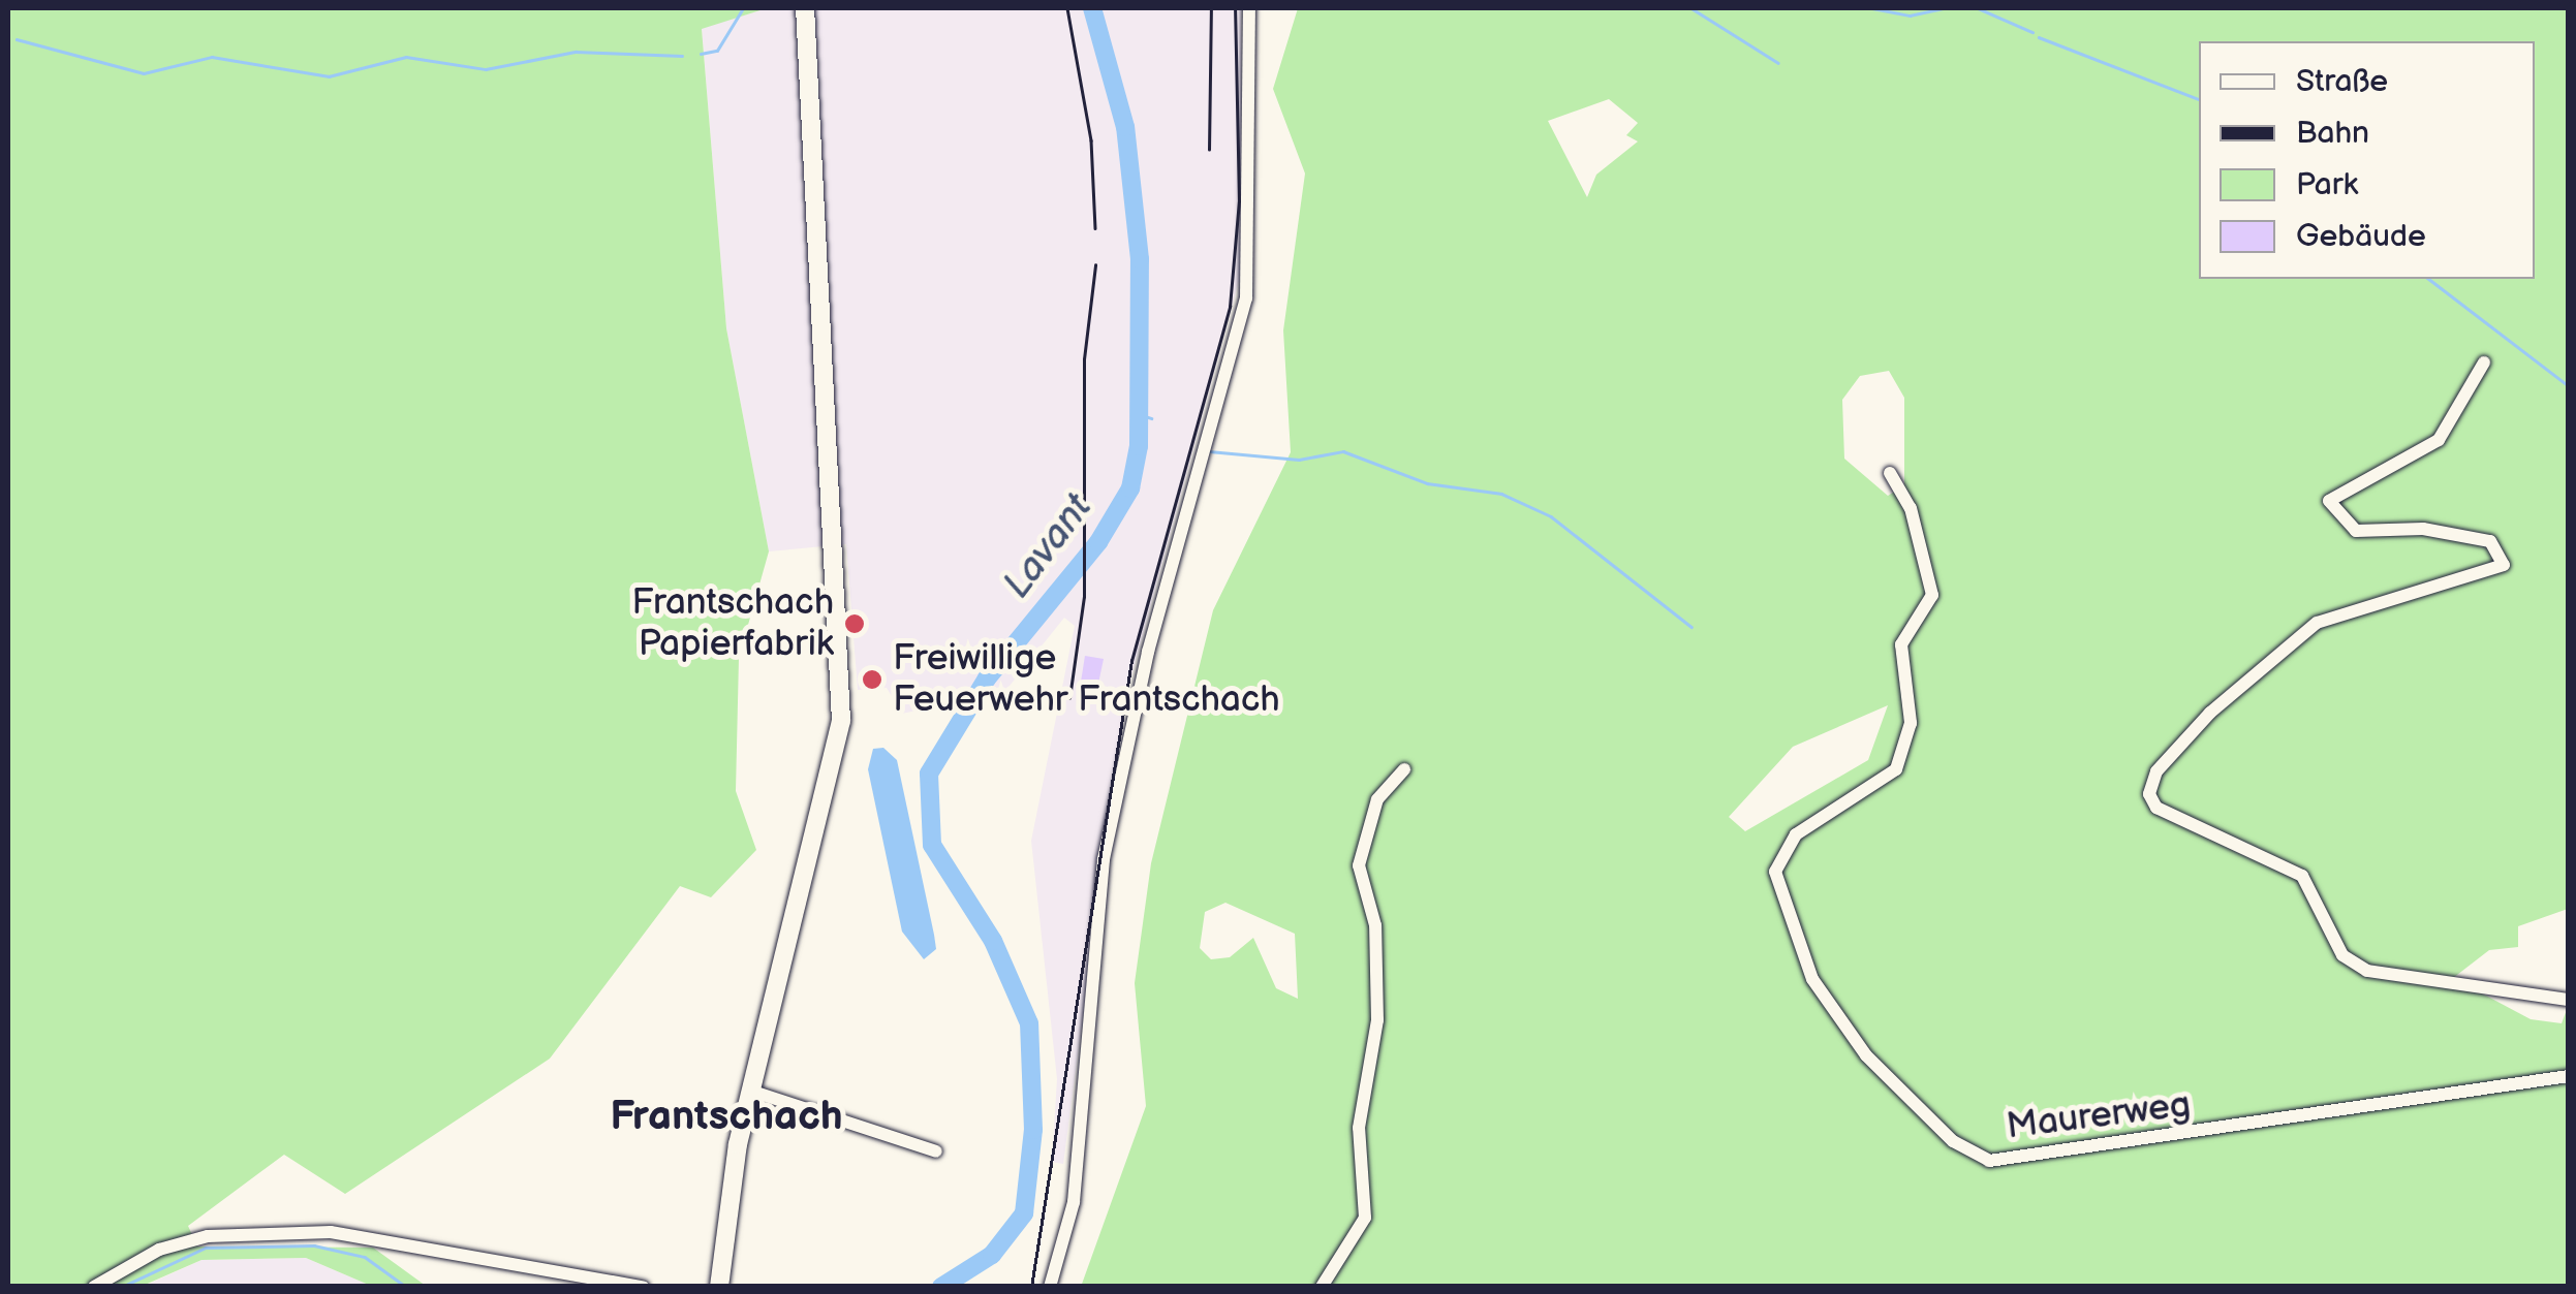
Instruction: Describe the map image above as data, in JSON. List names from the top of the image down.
{
  "streets": {
    "street": ["Maurerweg"]
  },
  "districts": ["Frantschach"],
  "water": ["Lavant"],
  "places": ["Frantschach Papierfabrik", "Freiwillige Feuerwehr Frantschach"],
  "legend": [
    "Straße",
    "Bahn",
    "Park",
    "Gebäude"
  ]
}
